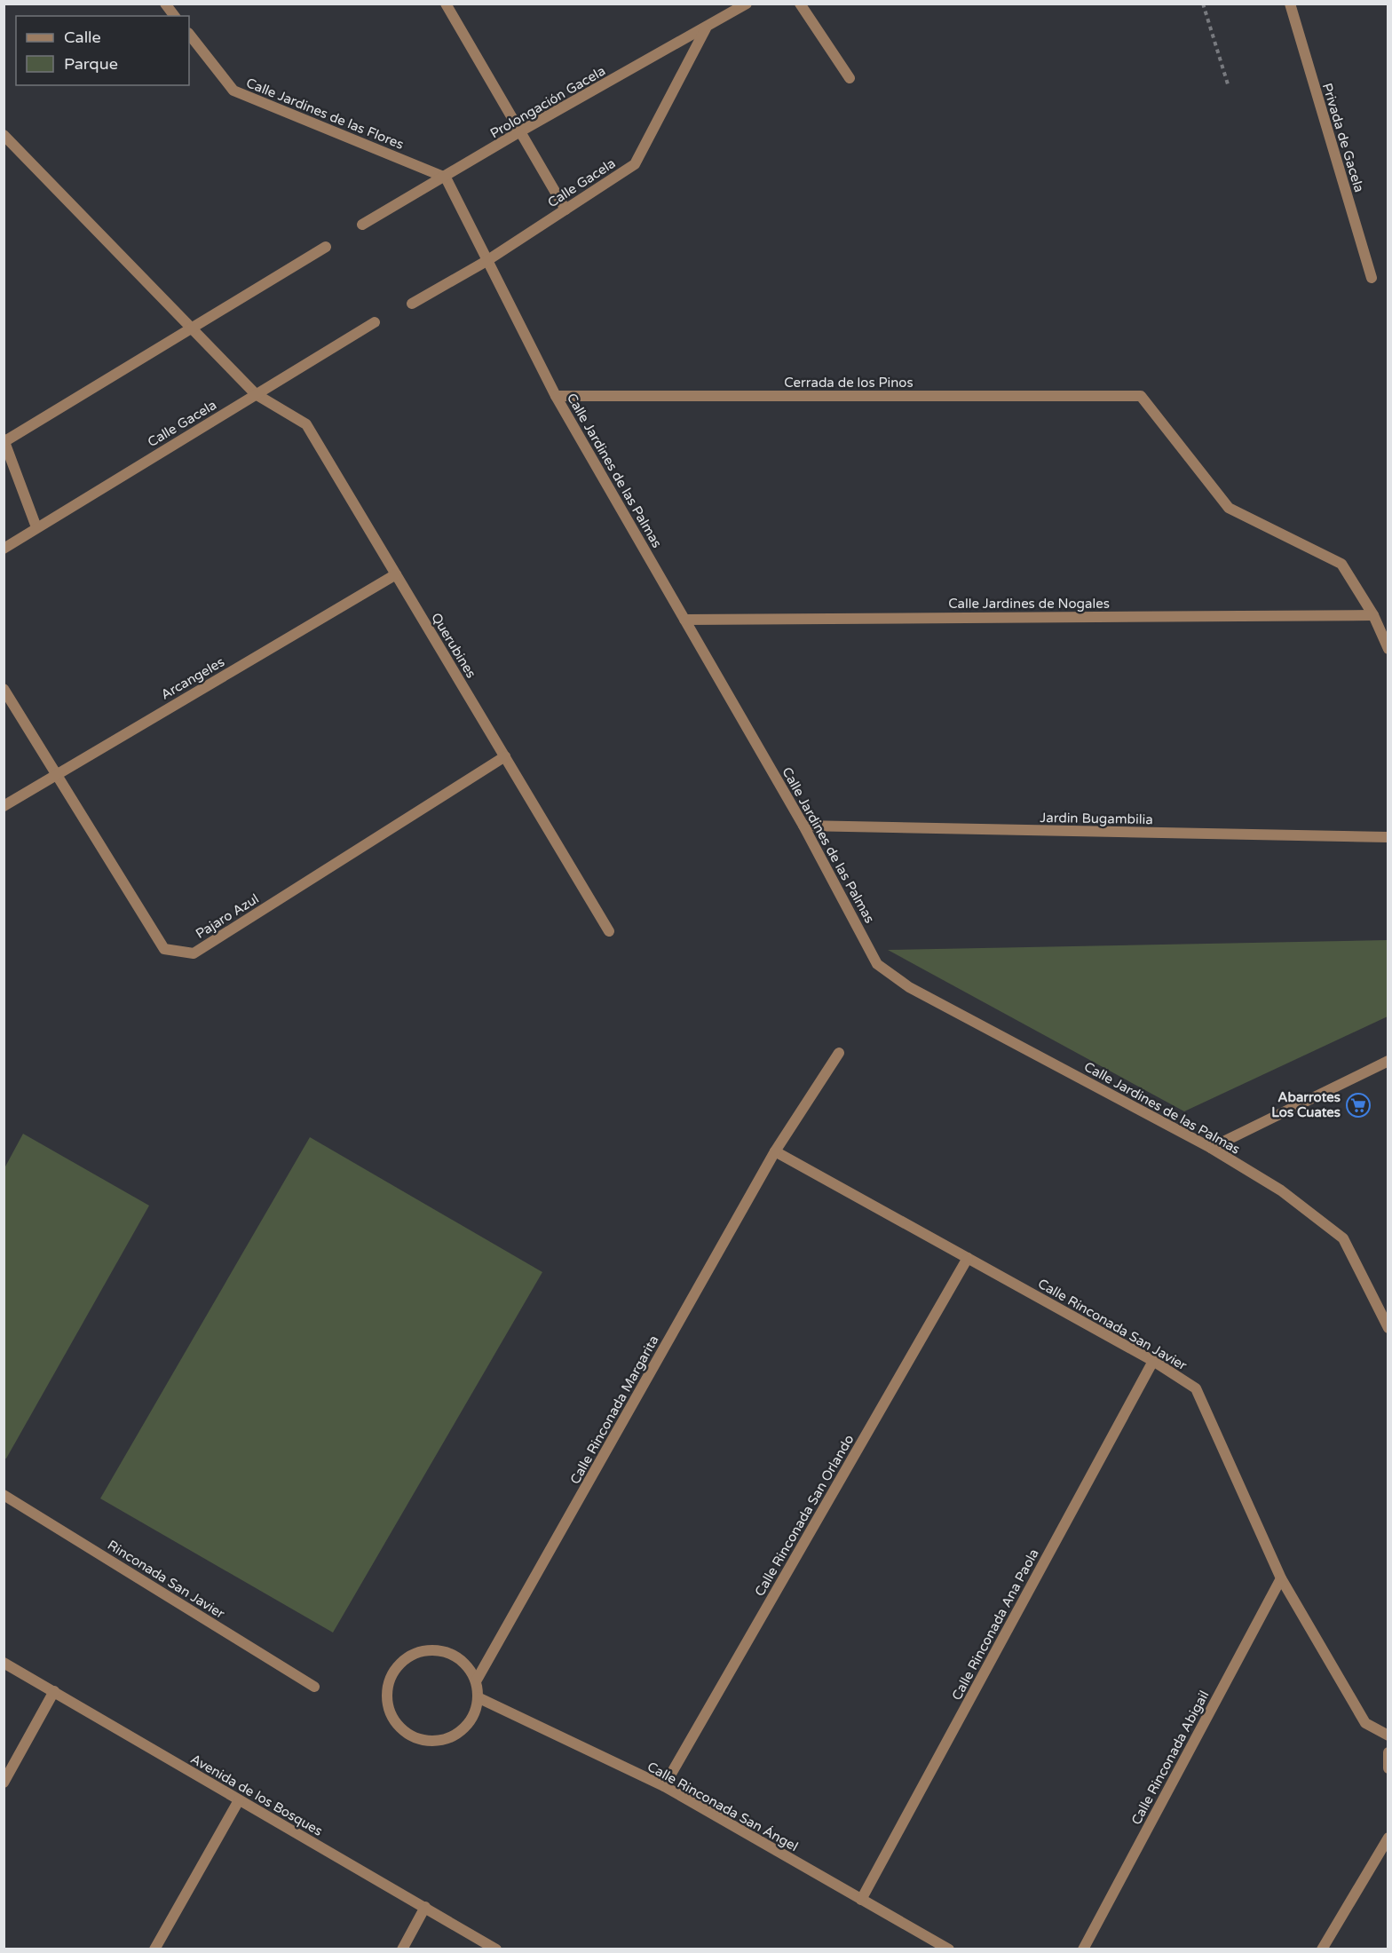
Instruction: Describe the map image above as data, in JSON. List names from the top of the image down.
{
  "streets": {
    "street": [
      "Prolongación Gacela",
      "Calle Jardines de las Flores",
      "Privada de Gacela",
      "Calle Gacela",
      "Cerrada de los Pinos",
      "Calle Jardines de las Palmas",
      "Calle Jardines de Nogales",
      "Querubines",
      "Arcangeles",
      "Jardin Bugambilia",
      "Pajaro Azul",
      "Calle Rinconada San Javier",
      "Calle Rinconada Margarita",
      "Calle Rinconada San Orlando",
      "Rinconada San Javier",
      "Calle Rinconada Ana Paola",
      "Calle Rinconada Abigail",
      "Avenida de los Bosques",
      "Calle Rinconada San Ángel"
    ]
  },
  "crossings": [
    ["Prolongación Gacela", "Calle Jardines de las Flores"],
    ["Prolongación Gacela", "Calle Gacela"],
    ["Prolongación Gacela", "Calle Jardines de las Palmas"],
    ["Calle Jardines de las Flores", "Calle Jardines de las Palmas"],
    ["Calle Gacela", "Calle Jardines de las Palmas"],
    ["Calle Gacela", "Querubines"],
    ["Cerrada de los Pinos", "Calle Jardines de las Palmas"],
    ["Cerrada de los Pinos", "Calle Jardines de Nogales"],
    ["Calle Jardines de las Palmas", "Calle Jardines de Nogales"],
    ["Calle Jardines de las Palmas", "Jardin Bugambilia"],
    ["Querubines", "Arcangeles"],
    ["Querubines", "Pajaro Azul"],
    ["Arcangeles", "Pajaro Azul"],
    ["Calle Rinconada San Javier", "Calle Rinconada Margarita"],
    ["Calle Rinconada San Javier", "Calle Rinconada San Orlando"],
    ["Calle Rinconada San Javier", "Calle Rinconada Ana Paola"],
    ["Calle Rinconada San Javier", "Calle Rinconada Abigail"],
    ["Calle Rinconada Margarita", "Calle Rinconada San Ángel"],
    ["Calle Rinconada San Orlando", "Calle Rinconada San Ángel"],
    ["Calle Rinconada Ana Paola", "Calle Rinconada San Ángel"]
  ],
  "places": {
    "supermarket": ["Abarrotes Los Cuates"]
  },
  "legend": ["Calle", "Parque"]
}
